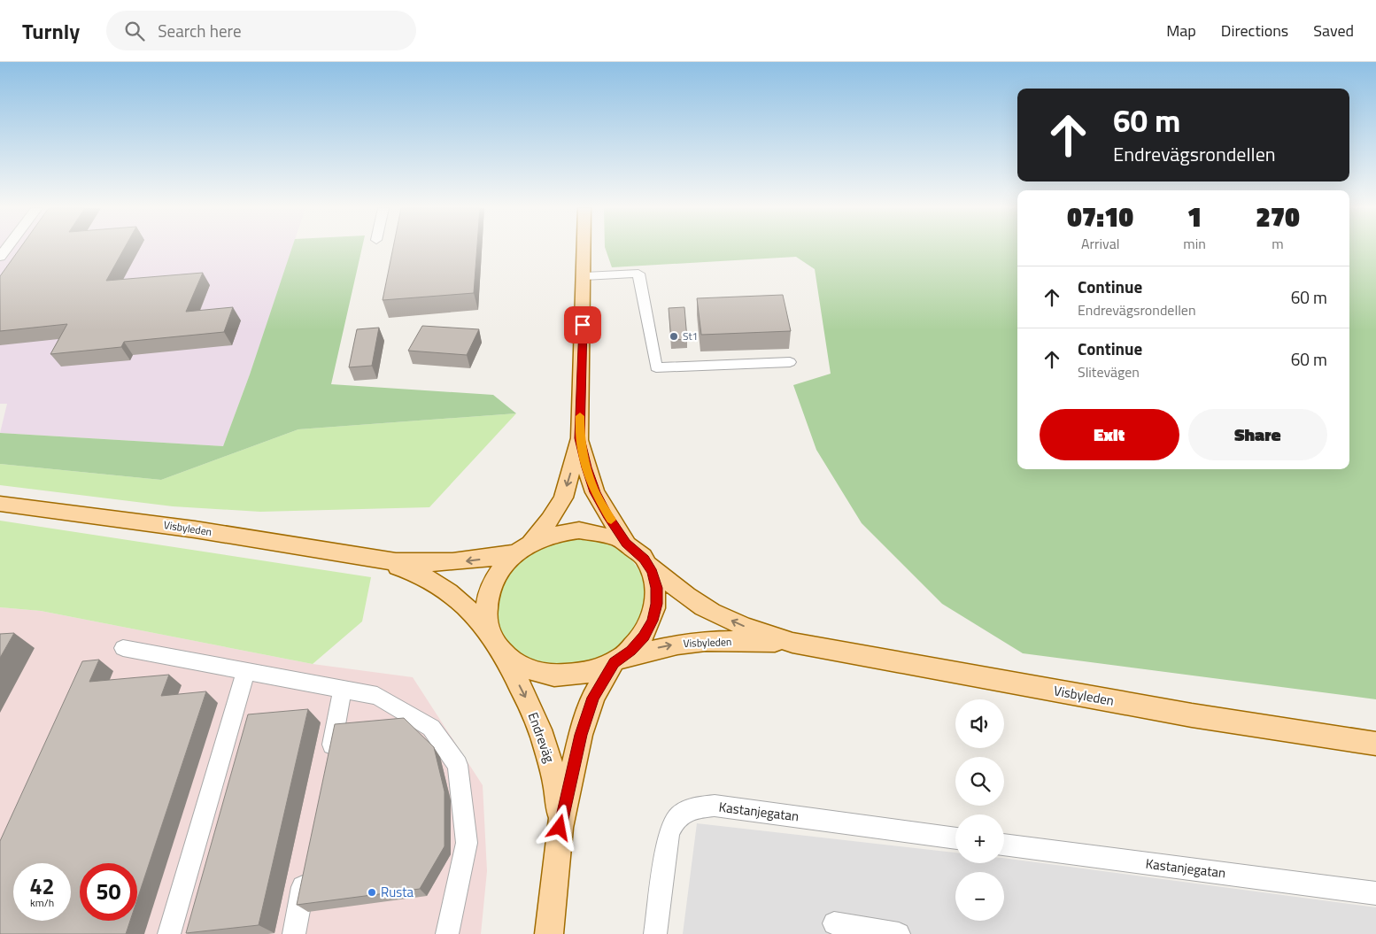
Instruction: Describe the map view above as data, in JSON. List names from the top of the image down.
{
  "streets": {
    "main road": ["Visbyleden", "Endreväg"],
    "street": ["Kastanjegatan"]
  },
  "crossings": [
    ["Visbyleden", "Endreväg"]
  ],
  "one_way": ["Endreväg"],
  "places": ["St1", "Rusta"],
  "page": {
    "header": "Turnly",
    "search": "Search here",
    "nav": ["Map", "Directions", "Saved"],
    "turn": ["60 m", "Endrevägsrondellen"],
    "eta": [
      "07:10",
      "Arrival",
      "1",
      "min",
      "270",
      "m"
    ],
    "list": [
      {
        "name": "Continue",
        "note": "Endrevägsrondellen",
        "value": "60 m"
      },
      {
        "name": "Continue",
        "note": "Slitevägen",
        "value": "60 m"
      }
    ],
    "buttons": ["Exit", "Share"],
    "map_buttons": ["+", "−"],
    "speed": "42 km/h",
    "limit": "50"
  }
}
